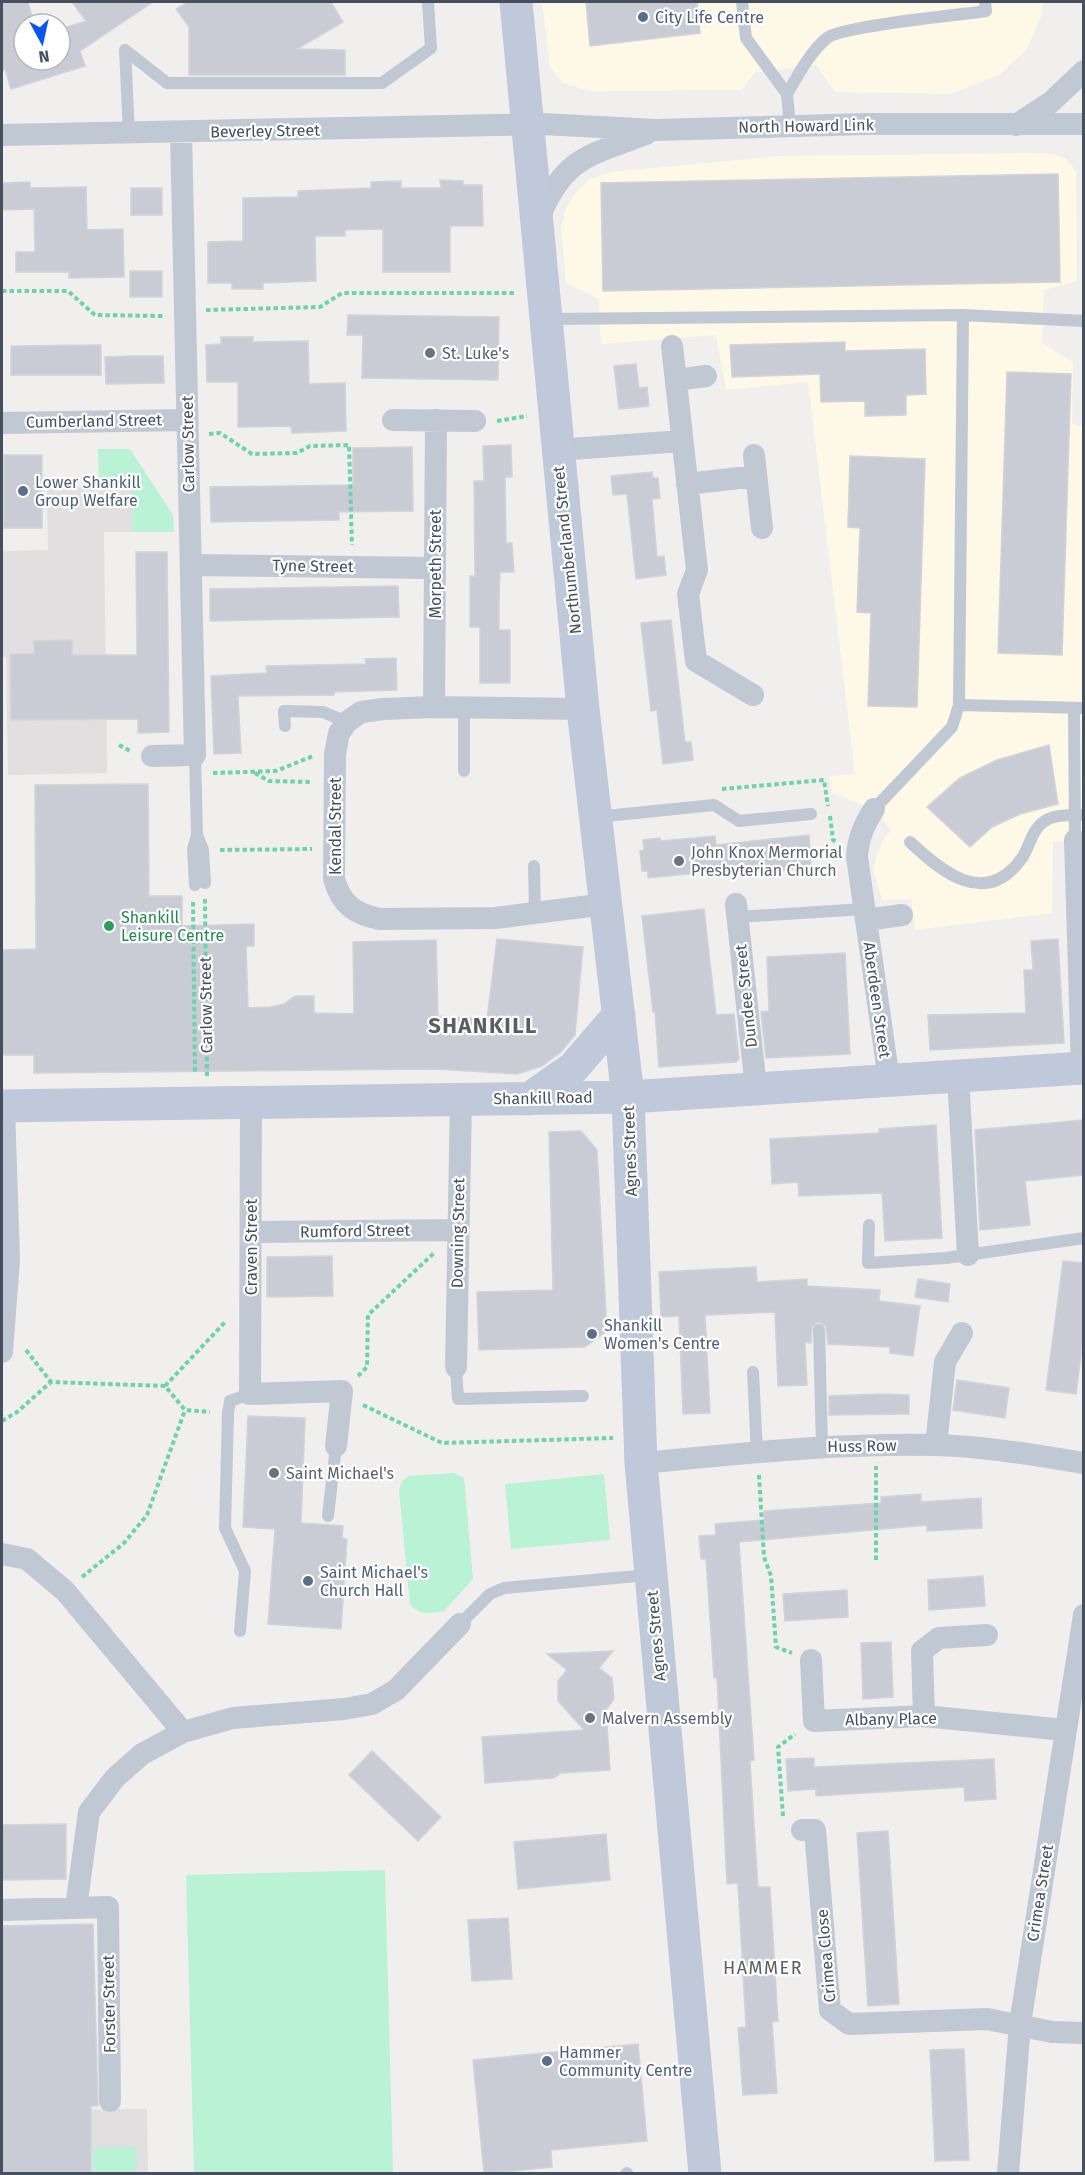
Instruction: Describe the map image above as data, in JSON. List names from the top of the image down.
{
  "streets": {
    "main road": ["Northumberland Street", "Shankill Road", "Agnes Street"],
    "street": [
      "North Howard Link",
      "Beverley Street",
      "Cumberland Street",
      "Carlow Street",
      "Morpeth Street",
      "Tyne Street",
      "Kendal Street",
      "Dundee Street",
      "Aberdeen Street",
      "Rumford Street",
      "Downing Street",
      "Craven Street",
      "Huss Row",
      "Albany Place",
      "Crimea Street",
      "Crimea Close",
      "Forster Street"
    ]
  },
  "crossings": [
    ["North Howard Link", "Beverley Street"],
    ["North Howard Link", "Northumberland Street"],
    ["Beverley Street", "Carlow Street"],
    ["Beverley Street", "Northumberland Street"],
    ["Cumberland Street", "Carlow Street"],
    ["Carlow Street", "Tyne Street"],
    ["Northumberland Street", "Kendal Street"],
    ["Northumberland Street", "Shankill Road"],
    ["Northumberland Street", "Agnes Street"],
    ["Morpeth Street", "Tyne Street"],
    ["Dundee Street", "Shankill Road"],
    ["Aberdeen Street", "Shankill Road"],
    ["Shankill Road", "Agnes Street"],
    ["Shankill Road", "Downing Street"],
    ["Shankill Road", "Craven Street"],
    ["Agnes Street", "Huss Row"],
    ["Rumford Street", "Downing Street"],
    ["Rumford Street", "Craven Street"],
    ["Albany Place", "Crimea Street"],
    ["Crimea Street", "Crimea Close"]
  ],
  "districts": ["SHANKILL", "HAMMER"],
  "places": [
    "City Life Centre",
    "St. Luke's",
    "Lower Shankill Group Welfare",
    "John Knox Mermorial Presbyterian Church",
    "Shankill Leisure Centre",
    "Shankill Women's Centre",
    "Saint Michael's",
    "Saint Michael's Church Hall",
    "Malvern Assembly",
    "Hammer Community Centre"
  ],
  "north": "bottom"
}
